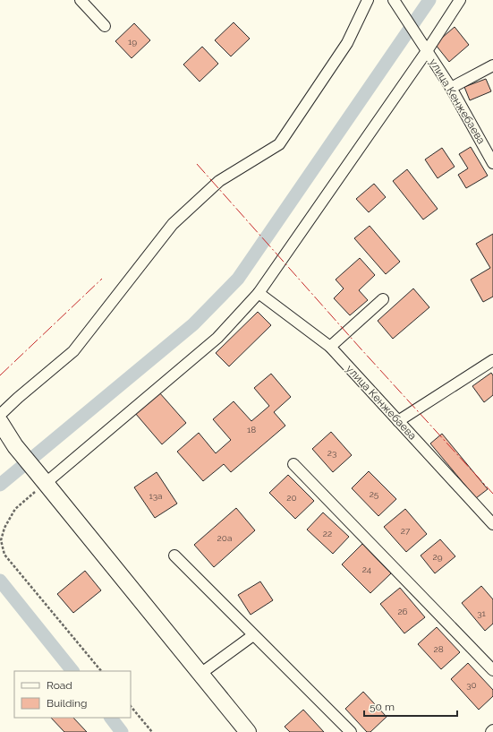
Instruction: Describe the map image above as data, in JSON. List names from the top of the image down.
{
  "streets": {
    "street": ["улица Кенжебаева"]
  },
  "house_numbers": [
    "19",
    "18",
    "23",
    "25",
    "13а",
    "20",
    "27",
    "22",
    "20а",
    "29",
    "24",
    "26",
    "31",
    "28",
    "30"
  ],
  "legend": ["Road", "Building"],
  "scale_bar": "50 m"
}
